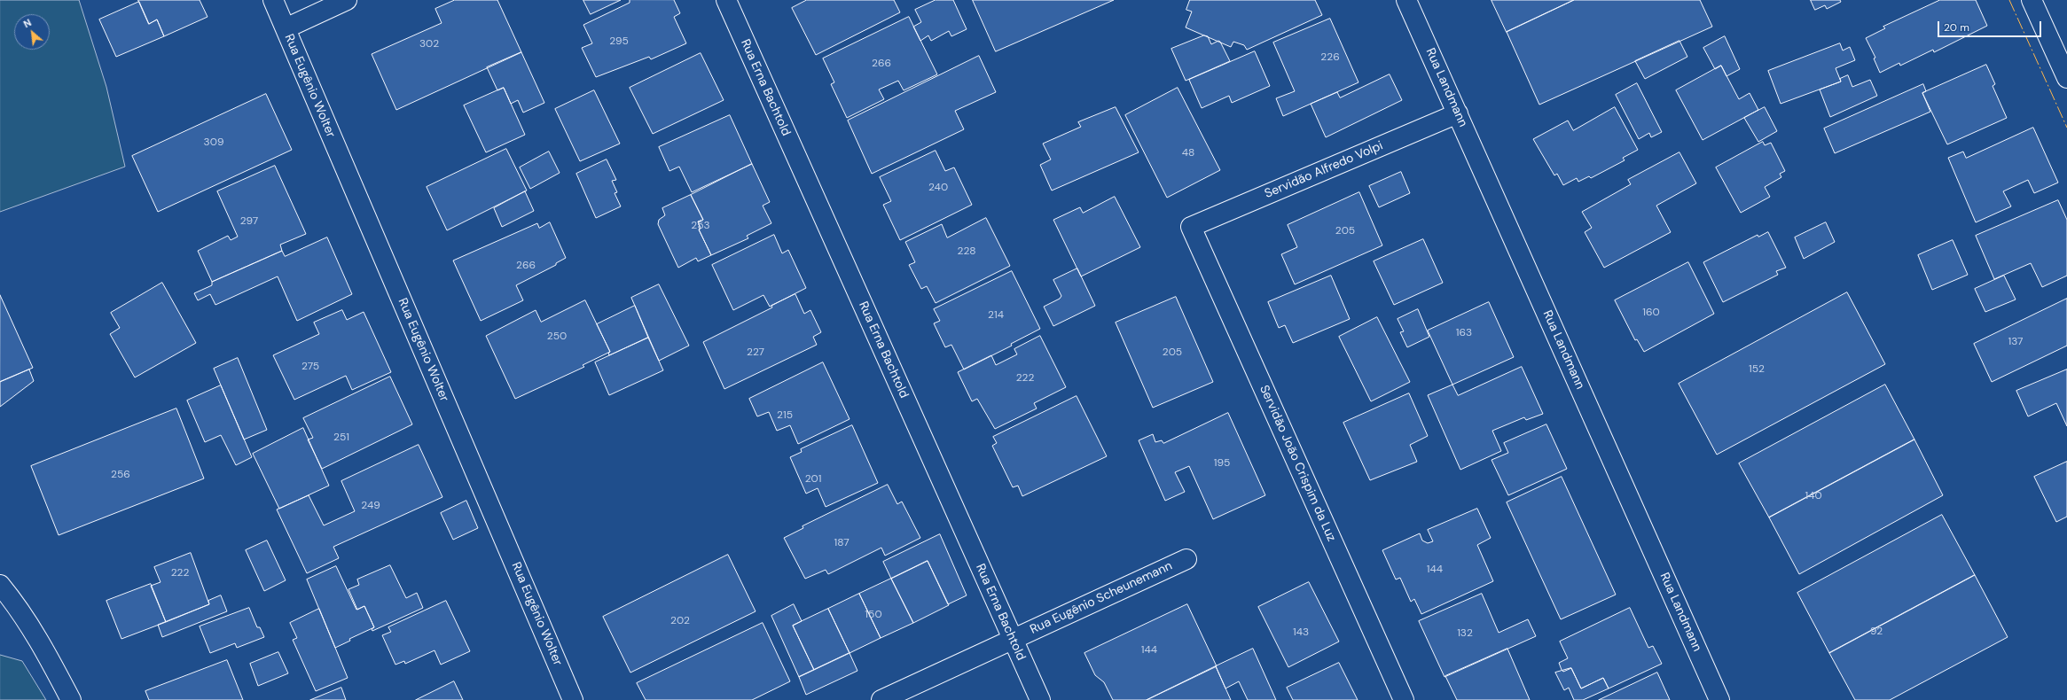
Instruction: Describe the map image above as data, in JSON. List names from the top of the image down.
{
  "streets": {
    "street": [
      "Rua Eugênio Wolter",
      "Rua Erna Bachtold",
      "Rua Landmann",
      "Servidão Alfredo Volpi",
      "Servidão João Crispim da Luz",
      "Rua Eugênio Scheunemann"
    ]
  },
  "crossings": [
    ["Rua Erna Bachtold", "Rua Eugênio Scheunemann"],
    ["Rua Landmann", "Servidão Alfredo Volpi"],
    ["Servidão Alfredo Volpi", "Servidão João Crispim da Luz"]
  ],
  "house_numbers": [
    "295",
    "302",
    "226",
    "266",
    "309",
    "48",
    "240",
    "297",
    "253",
    "205",
    "228",
    "266",
    "160",
    "214",
    "163",
    "250",
    "137",
    "227",
    "205",
    "275",
    "152",
    "222",
    "215",
    "251",
    "195",
    "256",
    "201",
    "140",
    "249",
    "187",
    "144",
    "222",
    "150",
    "202",
    "92",
    "143",
    "132",
    "144"
  ],
  "scale_bar": "20 m",
  "north": "top left"
}
